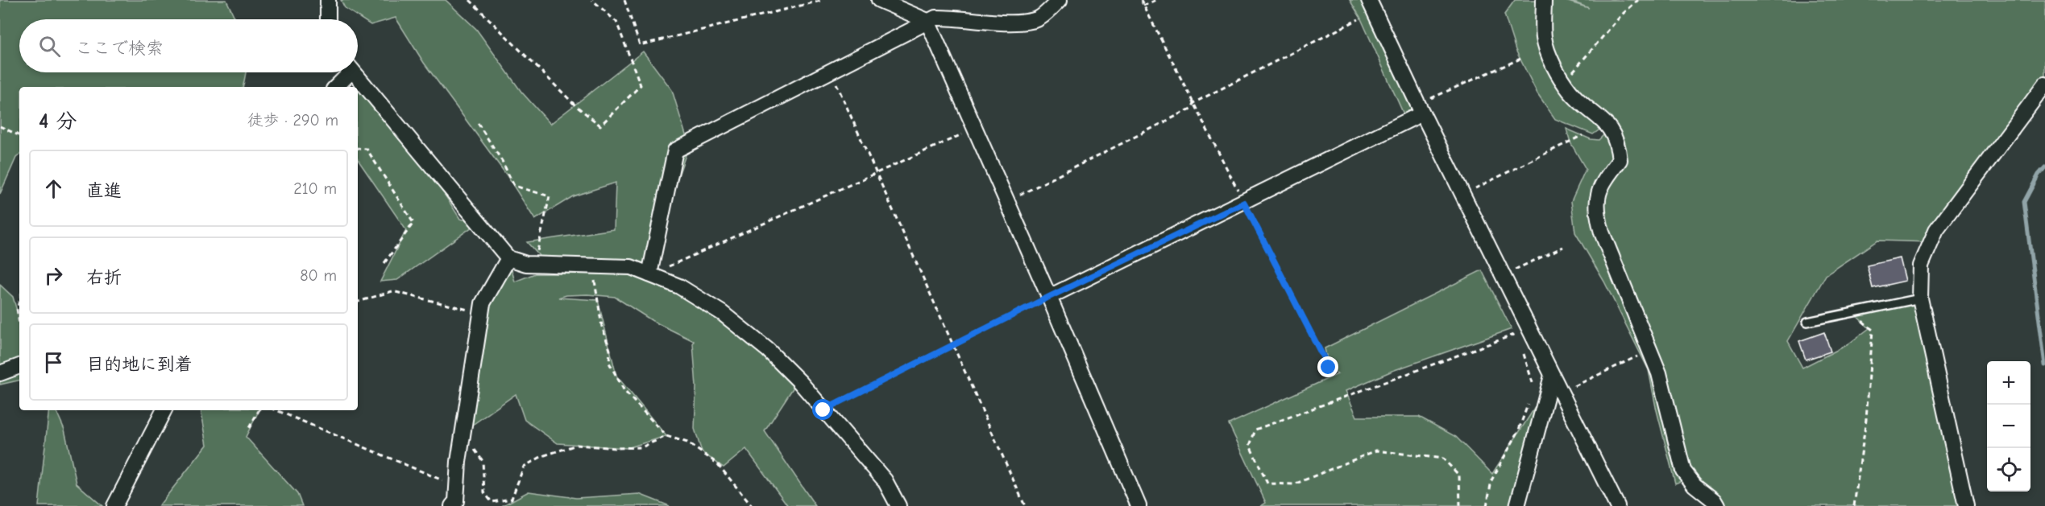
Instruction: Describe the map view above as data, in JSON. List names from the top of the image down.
{
  "page": {
    "search": "ここで検索",
    "heading": ["4 分", "徒歩 · 290 m"],
    "list": [
      ["直進", "210 m"],
      ["右折", "80 m"],
      "目的地に到着"
    ],
    "map_buttons": ["+", "−"]
  }
}
